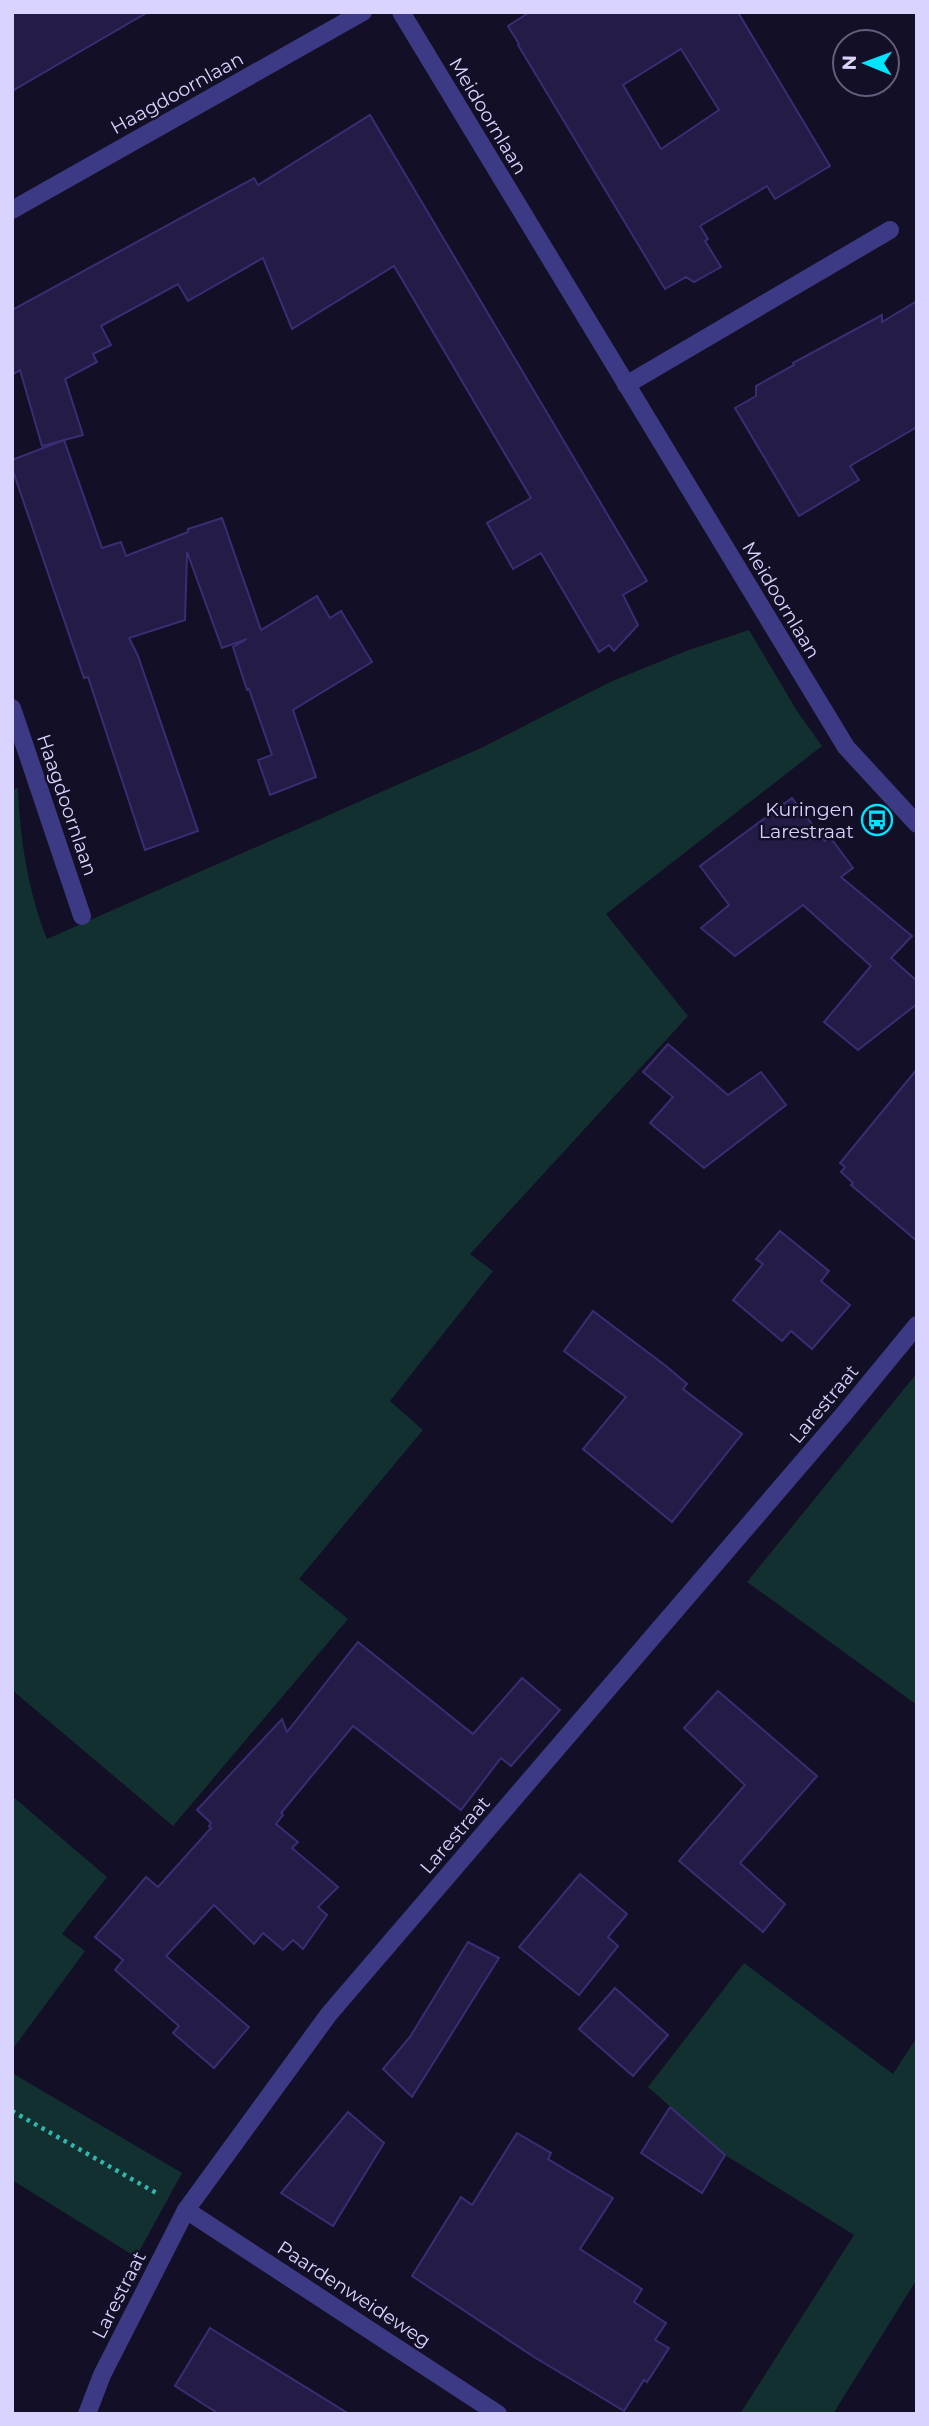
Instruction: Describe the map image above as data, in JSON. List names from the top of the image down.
{
  "streets": {
    "street": [
      "Haagdoornlaan",
      "Meidoornlaan",
      "Larestraat",
      "Paardenweideweg"
    ]
  },
  "crossings": [
    ["Larestraat", "Paardenweideweg"]
  ],
  "places": {
    "bus stop": ["Kuringen Larestraat"]
  },
  "north": "left"
}
